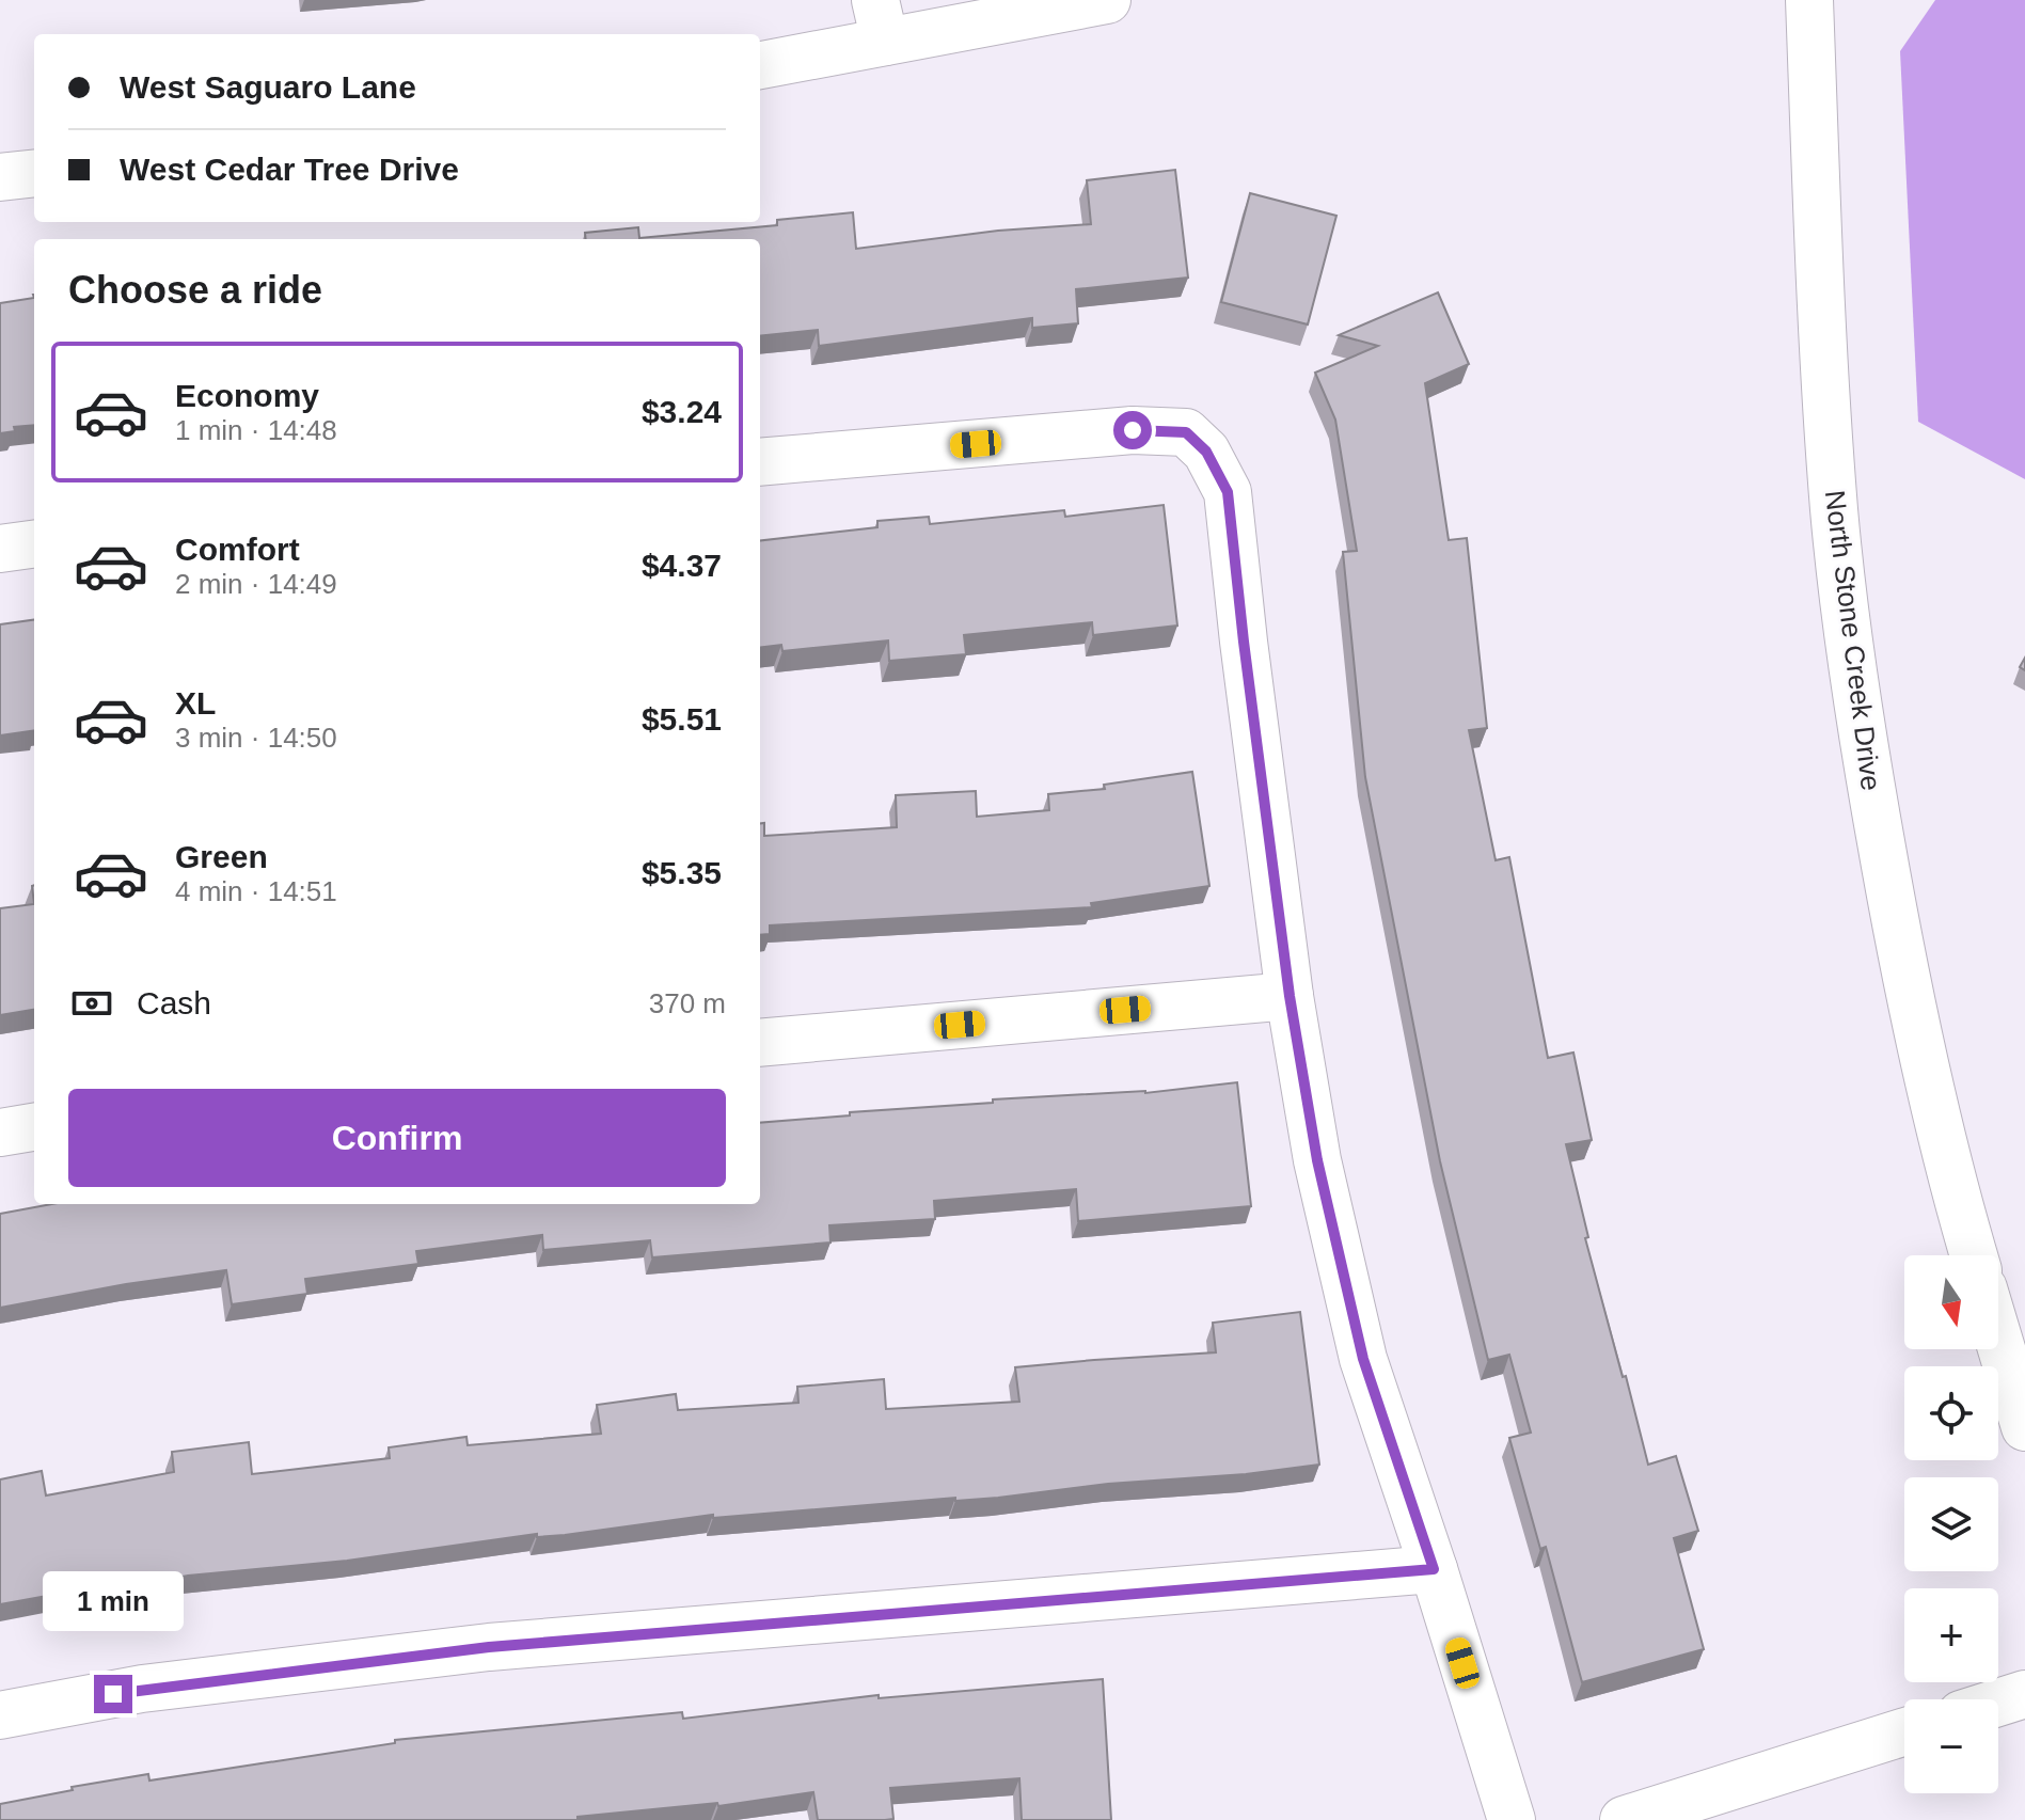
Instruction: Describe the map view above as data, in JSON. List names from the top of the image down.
{
  "streets": {
    "street": ["North Stone Creek Drive"]
  },
  "north": "bottom",
  "page": {
    "banner": ["West Saguaro Lane", "West Cedar Tree Drive"],
    "heading": "Choose a ride",
    "list": [
      {
        "name": "Economy",
        "note": "1 min · 14:48",
        "value": "$3.24"
      },
      {
        "name": "Comfort",
        "note": "2 min · 14:49",
        "value": "$4.37"
      },
      {
        "name": "XL",
        "note": "3 min · 14:50",
        "value": "$5.51"
      },
      {
        "name": "Green",
        "note": "4 min · 14:51",
        "value": "$5.35"
      }
    ],
    "pay": ["Cash", "370 m"],
    "buttons": "Confirm",
    "map_buttons": ["+", "−"],
    "bubble": "1 min"
  }
}
